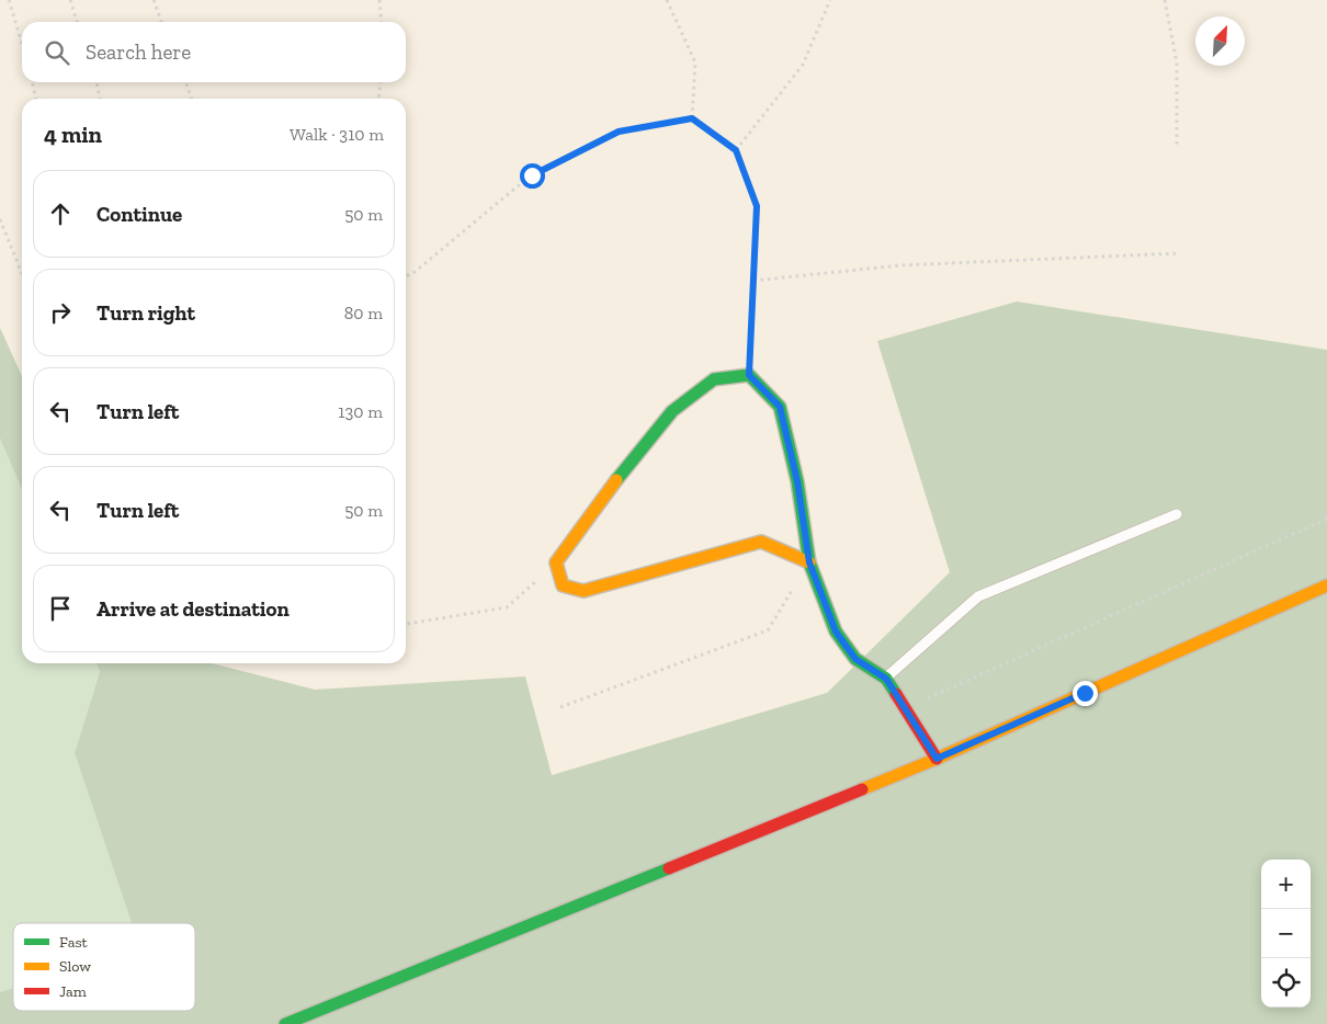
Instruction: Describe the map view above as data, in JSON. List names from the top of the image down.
{
  "legend": ["Fast", "Slow", "Jam"],
  "north": "top right",
  "page": {
    "search": "Search here",
    "heading": ["4 min", "Walk · 310 m"],
    "list": [
      ["Continue", "50 m"],
      ["Turn right", "80 m"],
      ["Turn left", "130 m"],
      ["Turn left", "50 m"],
      "Arrive at destination"
    ],
    "map_buttons": ["+", "−"]
  }
}
